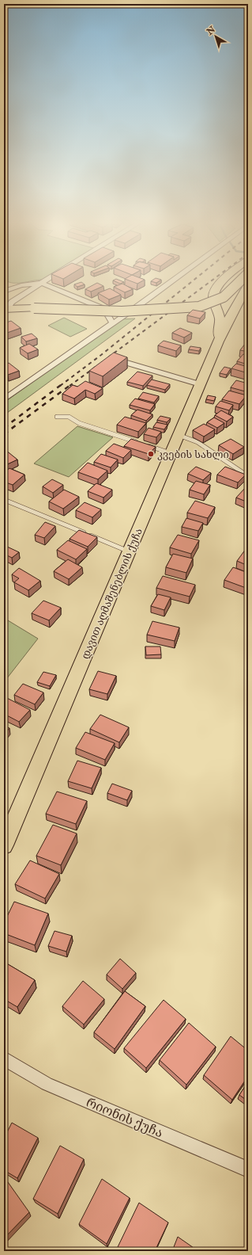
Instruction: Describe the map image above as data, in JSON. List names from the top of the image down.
{
  "streets": {
    "main road": ["დავით აღმაშენებლის ქუჩა"],
    "street": ["რიონის ქუჩა"]
  },
  "places": ["კვების სახლი"],
  "north": "top left"
}
